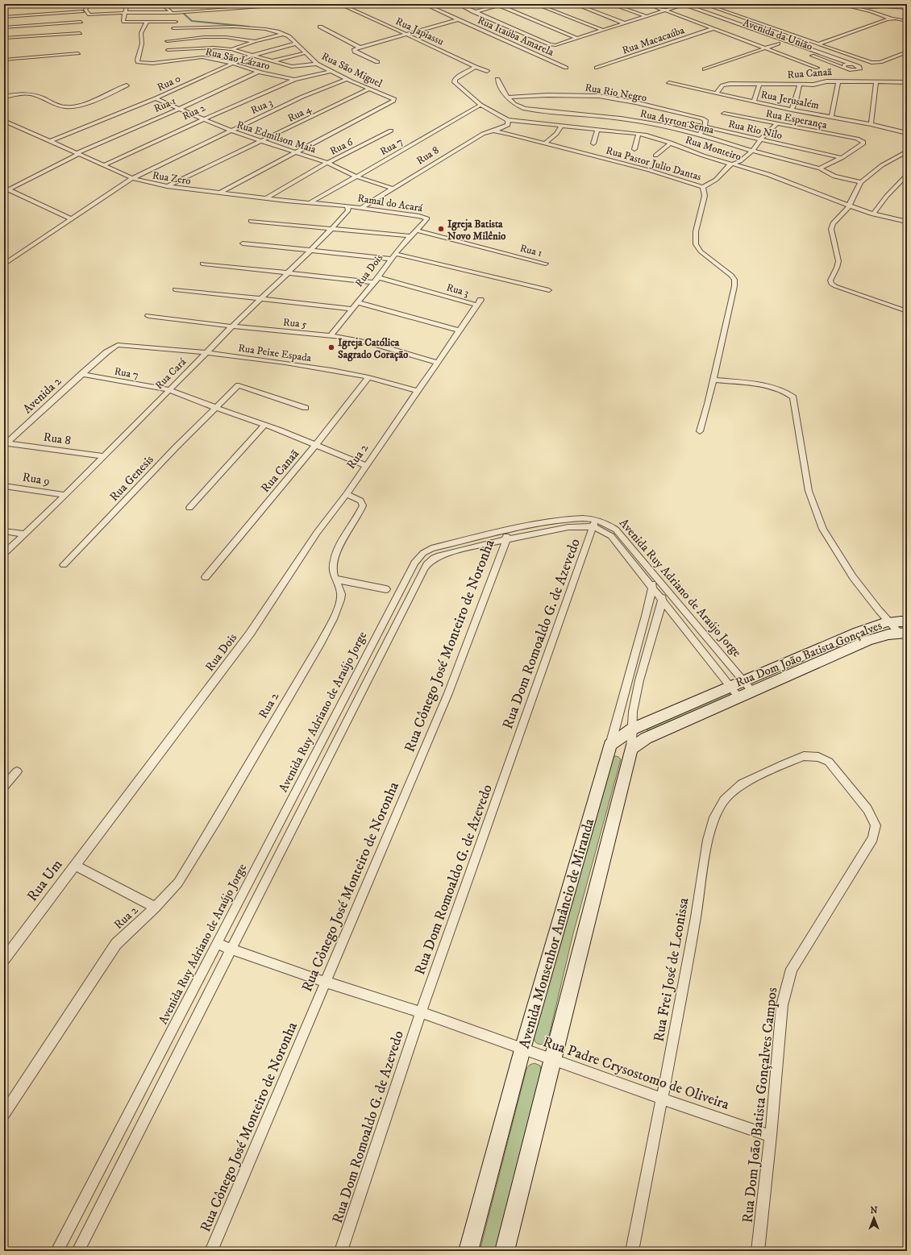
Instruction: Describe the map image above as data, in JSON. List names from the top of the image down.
{
  "streets": {
    "street": [
      "Rua Japiassu",
      "Avenida da União",
      "Rua Itaúba Amarela",
      "Rua Macacaúba",
      "Rua São Lázaro",
      "Rua São Miguel",
      "Rua Canaã",
      "Rua 0",
      "Rua Rio Negro",
      "Rua Jerusalém",
      "Rua 1",
      "Rua 3",
      "Rua 2",
      "Rua 4",
      "Rua Esperança",
      "Rua Ayrton Senna",
      "Rua Rio Nilo",
      "Rua Edmilson Maia",
      "Rua 6",
      "Rua 7",
      "Rua Monteiro",
      "Rua 8",
      "Rua Pastor Julio Dantas",
      "Rua Zero",
      "Ramal do Acará",
      "Rua Dois",
      "Rua 5",
      "Rua Peixe Espada",
      "Rua Cará",
      "Avenida 2",
      "Rua Genesis",
      "Rua 9",
      "Avenida Ruy Adriano de Araújo Jorge",
      "Rua Dom Romoaldo G. de Azevedo",
      "Rua Cônego José Monteiro de Noronha",
      "Rua Dom João Batista Gonçalves",
      "Rua Um",
      "Avenida Monsenhor Amâncio de Miranda",
      "Rua Frei José de Leonissa",
      "Rua Padre Crysostomo de Oliveira",
      "Rua Dom João Batista Gonçalves Campos"
    ]
  },
  "crossings": [
    ["Rua São Lázaro", "Rua 0"],
    ["Rua São Lázaro", "Rua 1"],
    ["Rua São Lázaro", "Rua 2"],
    ["Rua São Miguel", "Rua 0"],
    ["Rua São Miguel", "Rua 3"],
    ["Rua São Miguel", "Rua 4"],
    ["Rua São Miguel", "Rua Edmilson Maia"],
    ["Rua Canaã", "Rua Jerusalém"],
    ["Rua Canaã", "Rua 7"],
    ["Rua Canaã", "Rua Peixe Espada"],
    ["Rua 0", "Rua Edmilson Maia"],
    ["Rua 0", "Rua Zero"],
    ["Rua Rio Negro", "Rua Ayrton Senna"],
    ["Rua Rio Negro", "Rua Rio Nilo"],
    ["Rua 1", "Rua Edmilson Maia"],
    ["Rua 1", "Rua Zero"],
    ["Rua 1", "Rua Dois"],
    ["Rua 3", "Rua 2"],
    ["Rua 3", "Rua Edmilson Maia"],
    ["Rua 3", "Rua Zero"],
    ["Rua 3", "Rua Dois"],
    ["Rua 2", "Rua Edmilson Maia"],
    ["Rua 2", "Rua 7"],
    ["Rua 2", "Rua Zero"],
    ["Rua 2", "Rua Dois"],
    ["Rua 2", "Rua 5"],
    ["Rua 2", "Rua Peixe Espada"],
    ["Rua 4", "Rua Edmilson Maia"],
    ["Rua 4", "Rua Zero"],
    ["Rua Esperança", "Rua Rio Nilo"],
    ["Rua Ayrton Senna", "Rua Rio Nilo"],
    ["Rua Edmilson Maia", "Rua 6"],
    ["Rua Edmilson Maia", "Rua 7"],
    ["Rua Edmilson Maia", "Rua 8"],
    ["Rua 6", "Rua Zero"],
    ["Rua 7", "Rua Zero"],
    ["Rua 7", "Rua Cará"],
    ["Rua 7", "Avenida 2"],
    ["Rua 7", "Rua Genesis"],
    ["Rua 8", "Rua Pastor Julio Dantas"],
    ["Rua 8", "Ramal do Acará"],
    ["Rua 8", "Rua Cará"],
    ["Rua 8", "Avenida 2"],
    ["Rua Zero", "Ramal do Acará"],
    ["Rua Zero", "Rua Cará"],
    ["Ramal do Acará", "Rua Dois"],
    ["Ramal do Acará", "Rua Cará"],
    ["Rua Dois", "Rua 5"],
    ["Rua Dois", "Rua Um"],
    ["Rua 5", "Rua Cará"],
    ["Rua Peixe Espada", "Rua Cará"],
    ["Rua Peixe Espada", "Avenida 2"],
    ["Rua Cará", "Rua 9"],
    ["Avenida Ruy Adriano de Araújo Jorge", "Rua Dom Romoaldo G. de Azevedo"],
    ["Avenida Ruy Adriano de Araújo Jorge", "Rua Cônego José Monteiro de Noronha"],
    ["Avenida Ruy Adriano de Araújo Jorge", "Rua Dom João Batista Gonçalves"],
    ["Avenida Ruy Adriano de Araújo Jorge", "Rua Padre Crysostomo de Oliveira"],
    ["Rua Dom Romoaldo G. de Azevedo", "Rua Padre Crysostomo de Oliveira"],
    ["Rua Cônego José Monteiro de Noronha", "Rua Padre Crysostomo de Oliveira"],
    ["Avenida Monsenhor Amâncio de Miranda", "Rua Padre Crysostomo de Oliveira"],
    ["Rua Frei José de Leonissa", "Rua Padre Crysostomo de Oliveira"],
    ["Rua Frei José de Leonissa", "Rua Dom João Batista Gonçalves Campos"],
    ["Rua Padre Crysostomo de Oliveira", "Rua Dom João Batista Gonçalves Campos"]
  ],
  "places": ["Igreja Batista Novo Milênio", "Igreja Católica Sagrado Coração"],
  "north": "top"
}
